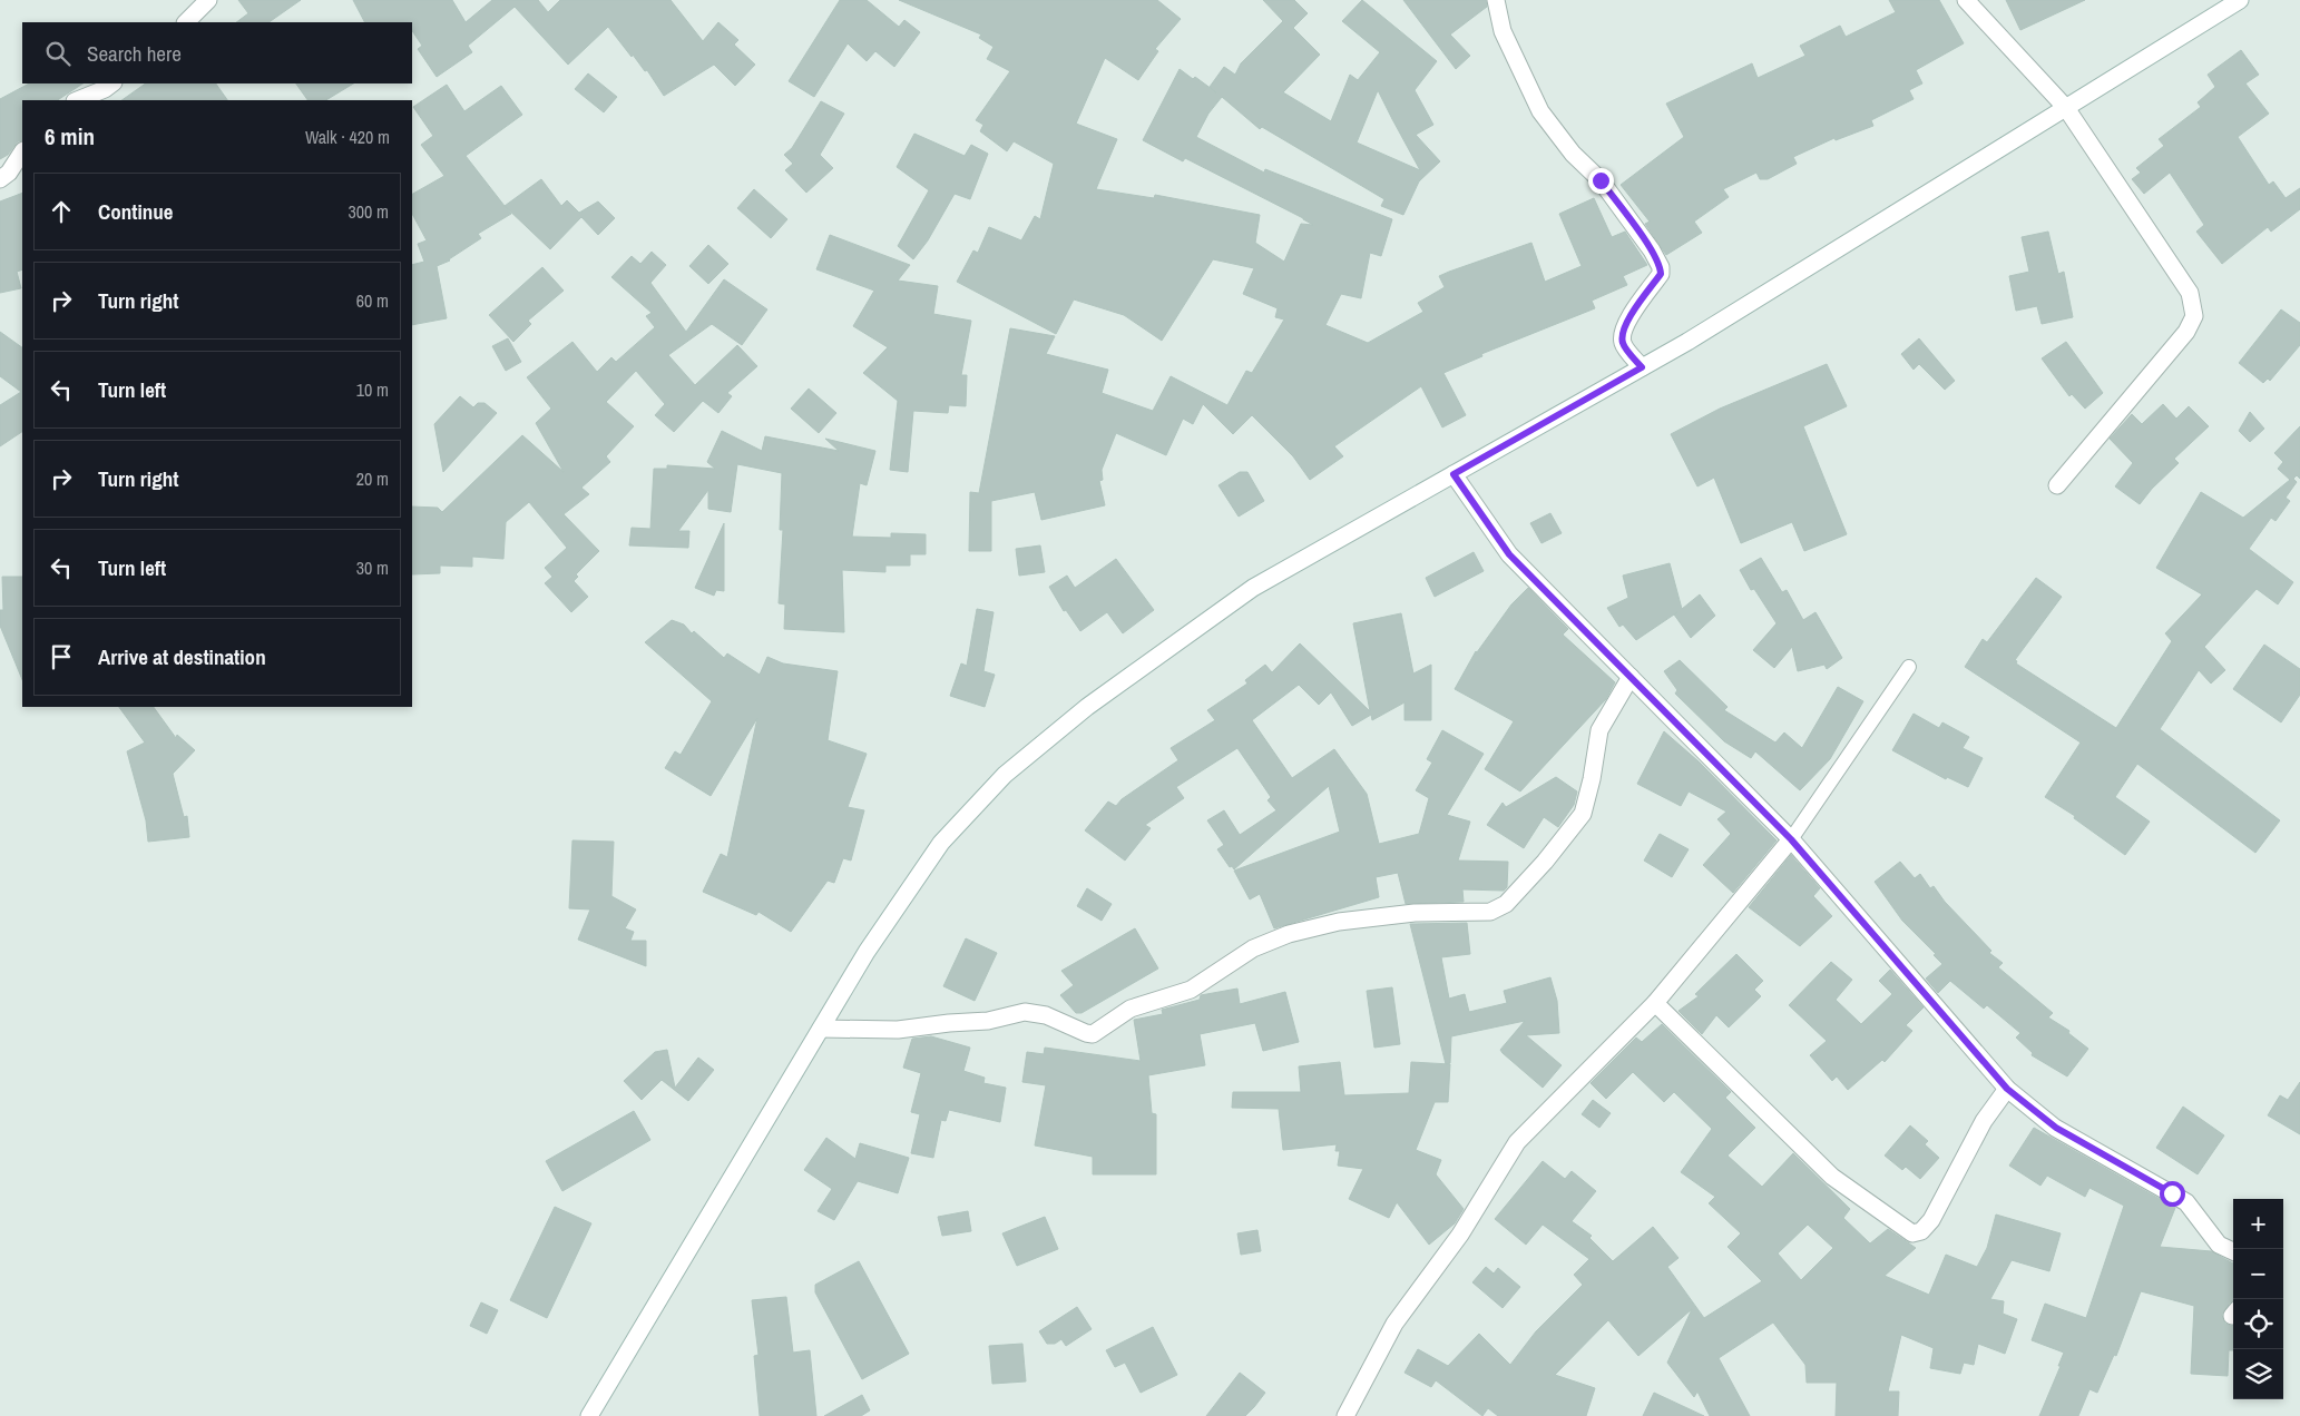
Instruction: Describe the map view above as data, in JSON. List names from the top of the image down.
{
  "page": {
    "search": "Search here",
    "heading": ["6 min", "Walk · 420 m"],
    "list": [
      ["Continue", "300 m"],
      ["Turn right", "60 m"],
      ["Turn left", "10 m"],
      ["Turn right", "20 m"],
      ["Turn left", "30 m"],
      "Arrive at destination"
    ],
    "map_buttons": ["+", "−"]
  }
}
